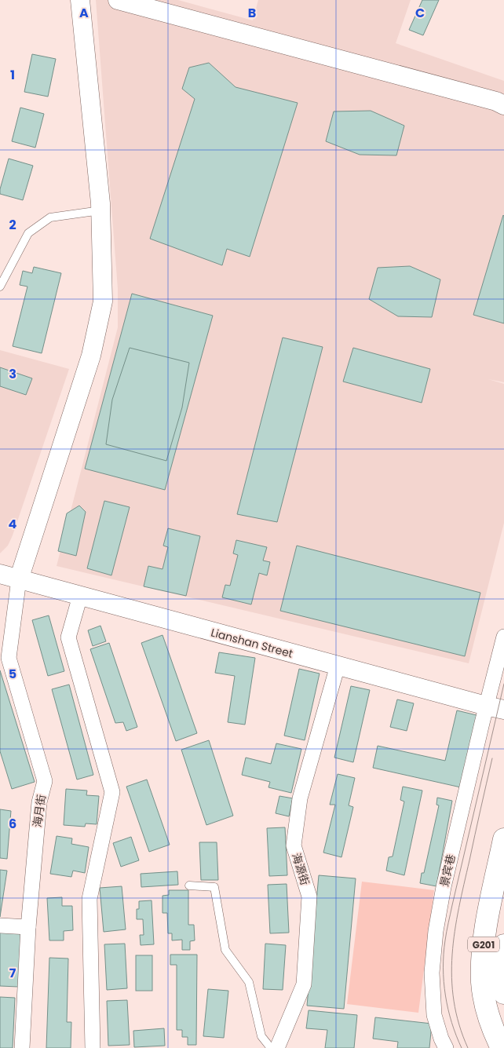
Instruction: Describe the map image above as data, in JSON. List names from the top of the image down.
{
  "streets": {
    "highway": ["G201"],
    "street": [
      "Lianshan Street",
      "海月街",
      "海源街",
      "景宾巷"
    ]
  },
  "crossings": [
    ["Lianshan Street", "海月街"],
    ["Lianshan Street", "海源街"],
    ["Lianshan Street", "景宾巷"]
  ],
  "grid": {
    "columns": ["A", "B", "C"],
    "rows": [
      "1",
      "2",
      "3",
      "4",
      "5",
      "6",
      "7"
    ]
  }
}
